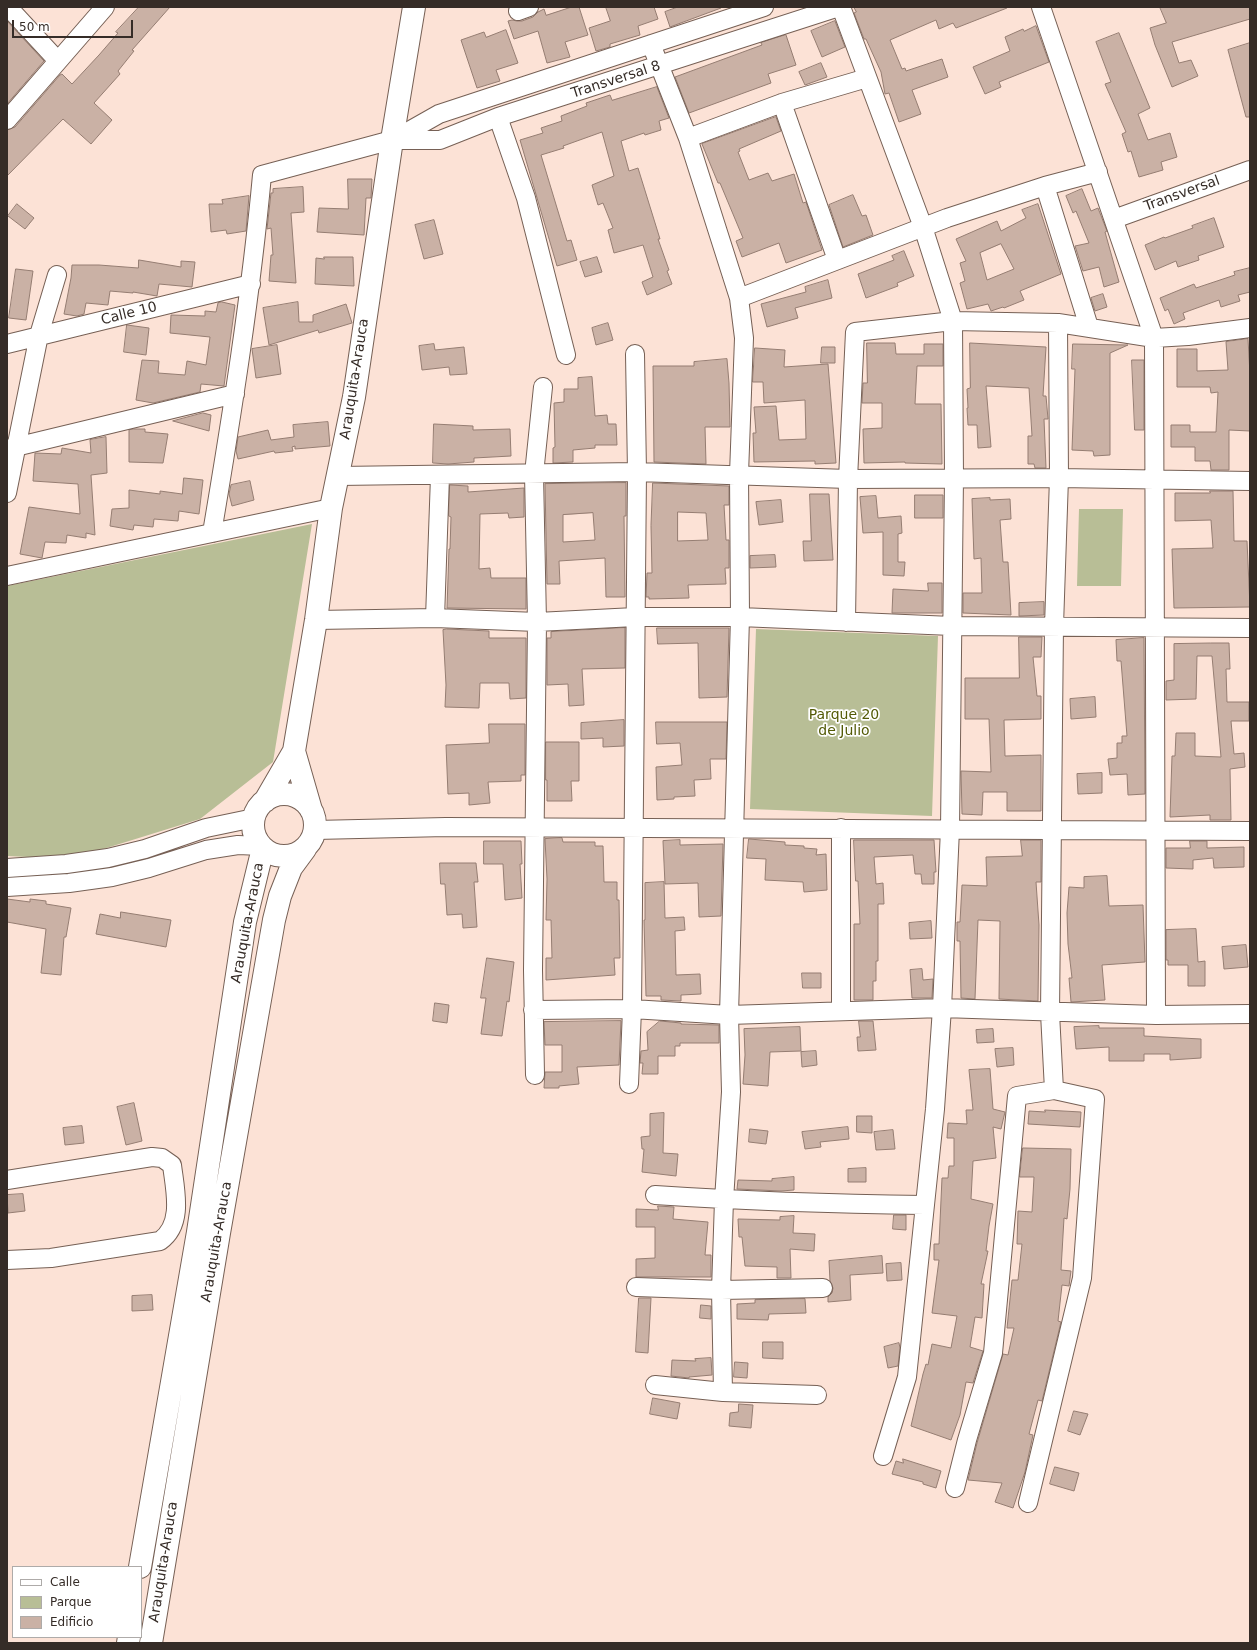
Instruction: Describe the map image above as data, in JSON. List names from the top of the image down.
{
  "streets": {
    "main road": ["Arauquita-Arauca"],
    "street": ["Transversal 8", "Transversal", "Calle 10"]
  },
  "crossings": [
    ["Transversal 8", "Calle 10"],
    ["Transversal 8", "Arauquita-Arauca"]
  ],
  "parks": ["Parque 20 de Julio"],
  "legend": ["Calle", "Parque", "Edificio"],
  "scale_bar": "50 m"
}
